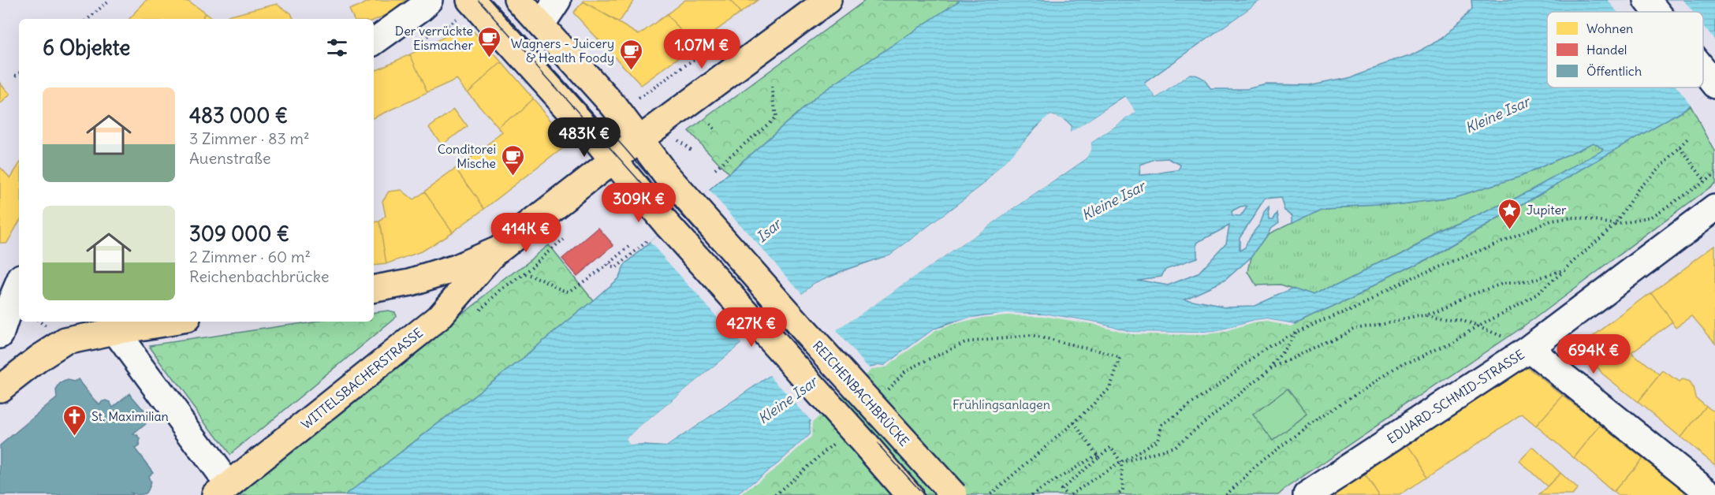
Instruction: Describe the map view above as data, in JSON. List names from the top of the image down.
{
  "streets": {
    "main road": ["WITTELSBACHERSTRASSE", "REICHENBACHBRÜCKE"],
    "street": ["EDUARD-SCHMID-STRASSE"]
  },
  "water": ["Kleine Isar", "Isar"],
  "parks": ["Frühlingsanlagen"],
  "places": {
    "cafe": ["Der verrückte Eismacher", "Wagners - Juicery & Health Foody", "Conditorei Mische"],
    "place": ["Jupiter"],
    "church": ["St. Maximilian"]
  },
  "legend": ["Wohnen", "Handel", "Öffentlich"],
  "page": {
    "heading": "6 Objekte",
    "price": [
      "1.07M €",
      "483K €",
      "309K €",
      "414K €",
      "427K €",
      "694K €"
    ],
    "list": [
      {
        "name": "483 000 €",
        "note": "3 Zimmer · 83 m² · Auenstraße"
      },
      {
        "name": "309 000 €",
        "note": "2 Zimmer · 60 m² · Reichenbachbrücke"
      }
    ]
  }
}
